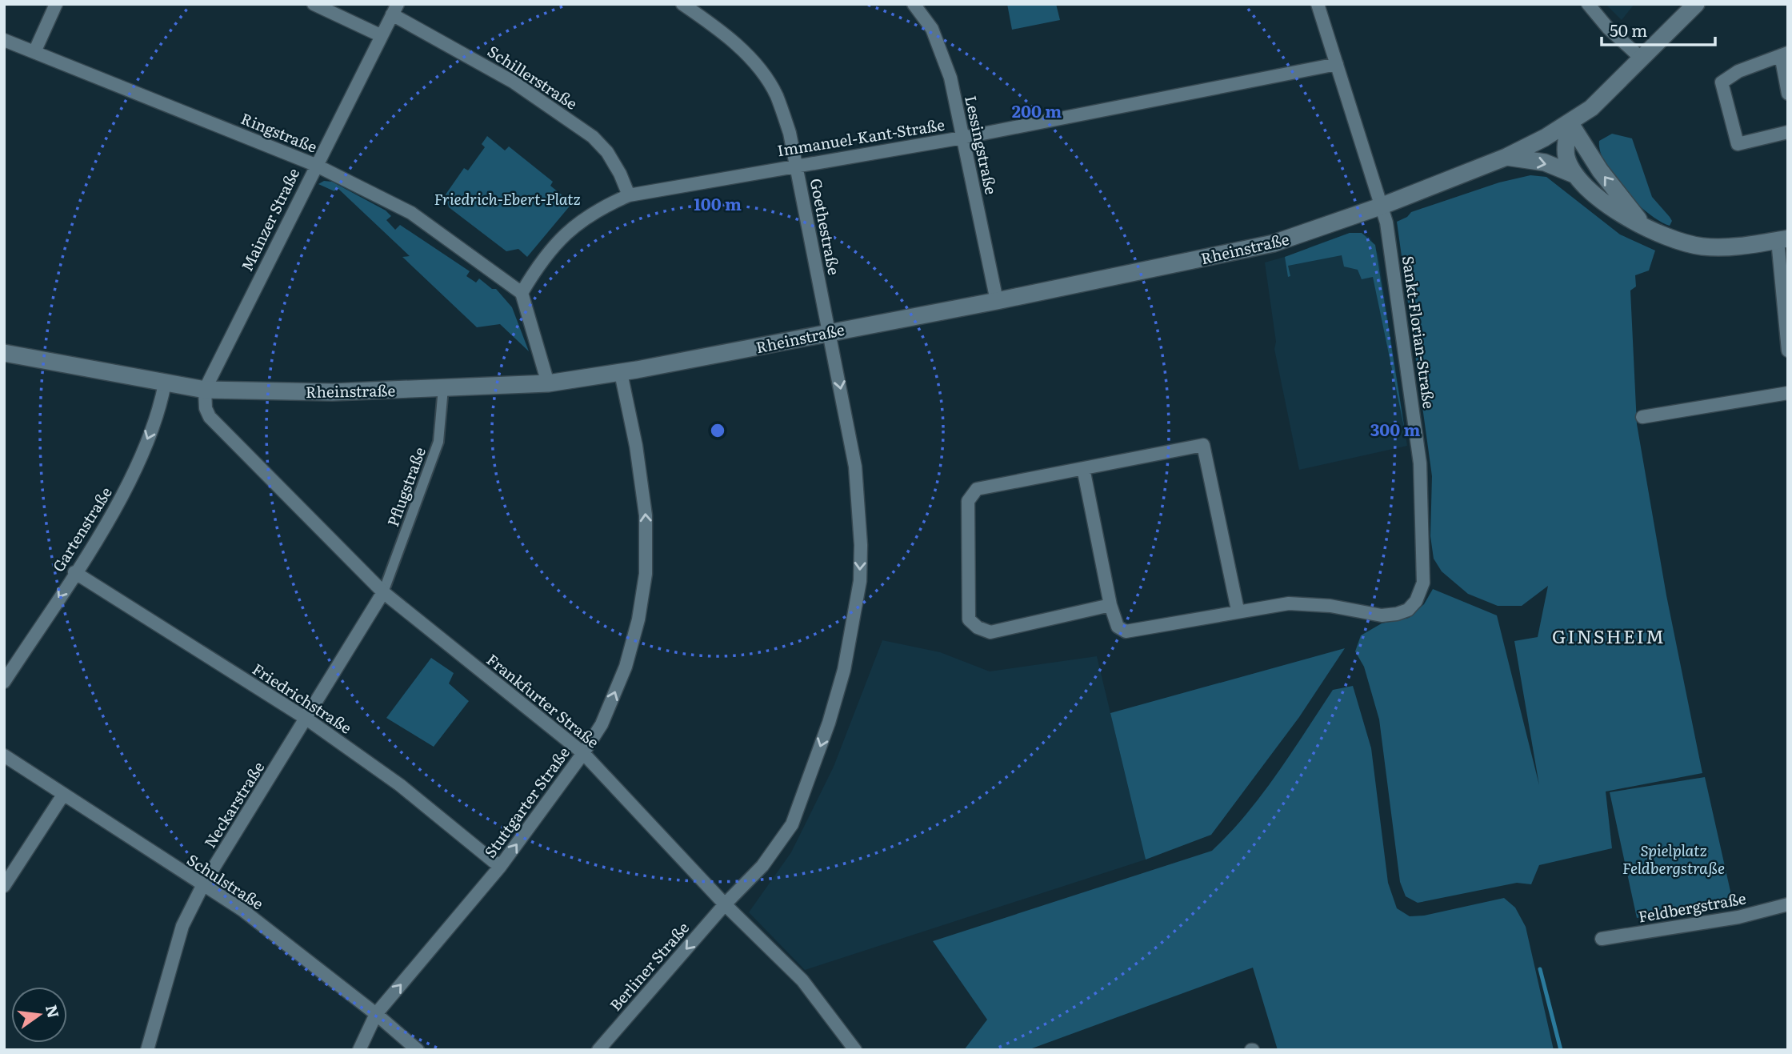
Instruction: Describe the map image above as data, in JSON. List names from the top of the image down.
{
  "streets": {
    "main road": ["Rheinstraße"],
    "street": [
      "Schillerstraße",
      "Ringstraße",
      "Immanuel-Kant-Straße",
      "Lessingstraße",
      "Mainzer Straße",
      "Goethestraße",
      "Sankt-Florian-Straße",
      "Pflugstraße",
      "Gartenstraße",
      "Friedrichstraße",
      "Frankfurter Straße",
      "Stuttgarter Straße",
      "Neckarstraße",
      "Schulstraße",
      "Feldbergstraße",
      "Berliner Straße"
    ]
  },
  "crossings": [
    ["Schillerstraße", "Immanuel-Kant-Straße"],
    ["Schillerstraße", "Mainzer Straße"],
    ["Ringstraße", "Immanuel-Kant-Straße"],
    ["Ringstraße", "Mainzer Straße"],
    ["Immanuel-Kant-Straße", "Lessingstraße"],
    ["Immanuel-Kant-Straße", "Goethestraße"],
    ["Lessingstraße", "Rheinstraße"],
    ["Mainzer Straße", "Rheinstraße"],
    ["Mainzer Straße", "Frankfurter Straße"],
    ["Goethestraße", "Rheinstraße"],
    ["Goethestraße", "Frankfurter Straße"],
    ["Goethestraße", "Berliner Straße"],
    ["Rheinstraße", "Sankt-Florian-Straße"],
    ["Rheinstraße", "Pflugstraße"],
    ["Rheinstraße", "Gartenstraße"],
    ["Rheinstraße", "Frankfurter Straße"],
    ["Rheinstraße", "Stuttgarter Straße"],
    ["Pflugstraße", "Frankfurter Straße"],
    ["Pflugstraße", "Neckarstraße"],
    ["Gartenstraße", "Friedrichstraße"],
    ["Friedrichstraße", "Stuttgarter Straße"],
    ["Friedrichstraße", "Neckarstraße"],
    ["Frankfurter Straße", "Stuttgarter Straße"],
    ["Frankfurter Straße", "Neckarstraße"],
    ["Frankfurter Straße", "Berliner Straße"],
    ["Stuttgarter Straße", "Schulstraße"],
    ["Neckarstraße", "Schulstraße"]
  ],
  "one_way": [
    "Goethestraße",
    "Gartenstraße",
    "Stuttgarter Straße",
    "Berliner Straße"
  ],
  "districts": ["GINSHEIM"],
  "parks": ["Friedrich-Ebert-Platz", "Spielplatz Feldbergstraße"],
  "scale_bar": "50 m",
  "north": "right",
  "rings": ["200 m", "100 m", "300 m"]
}
